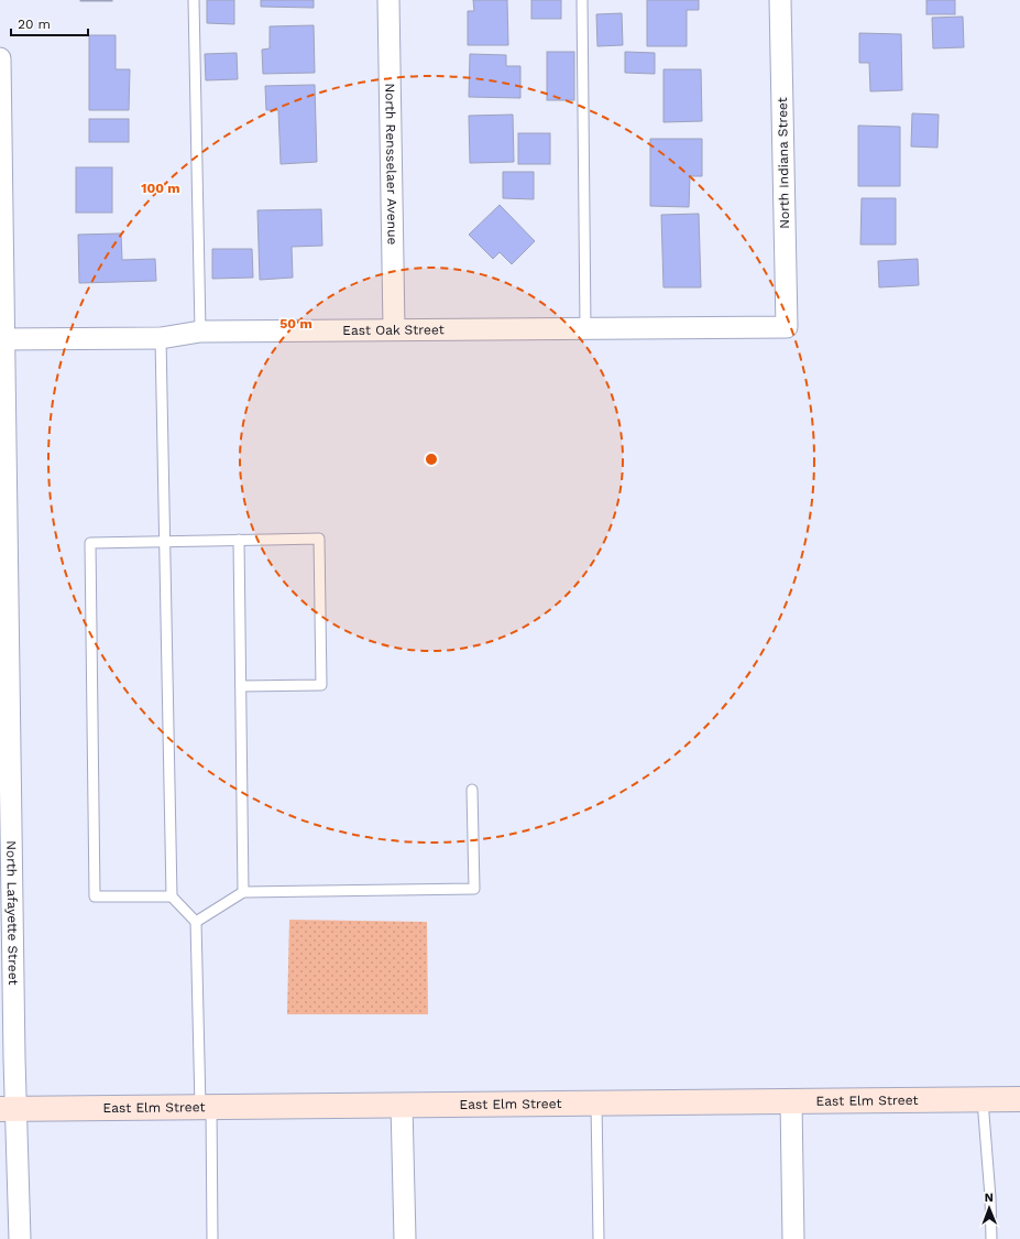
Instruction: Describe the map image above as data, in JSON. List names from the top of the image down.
{
  "streets": {
    "street": [
      "North Indiana Street",
      "North Rensselaer Avenue",
      "East Oak Street",
      "North Lafayette Street",
      "East Elm Street"
    ]
  },
  "crossings": [
    ["North Indiana Street", "East Oak Street"],
    ["North Rensselaer Avenue", "East Oak Street"],
    ["East Oak Street", "North Lafayette Street"],
    ["North Lafayette Street", "East Elm Street"]
  ],
  "scale_bar": "20 m",
  "north": "top",
  "rings": ["100 m", "50 m"]
}
